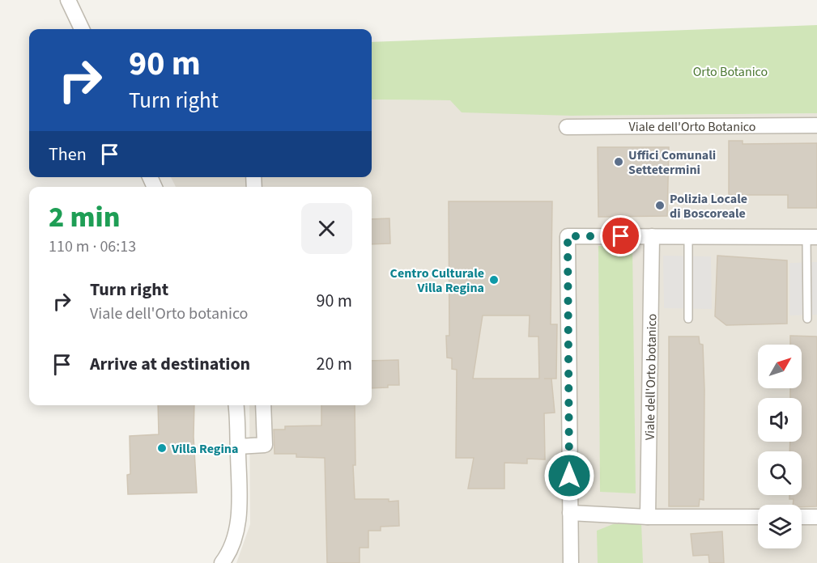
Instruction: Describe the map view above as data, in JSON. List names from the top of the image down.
{
  "streets": {
    "street": ["Viale dell'Orto Botanico", "Viale dell'Orto botanico"]
  },
  "parks": ["Orto Botanico"],
  "places": [
    "Uffici Comunali Settetermini",
    "Polizia Locale di Boscoreale",
    "Centro Culturale Villa Regina",
    "Villa Regina"
  ],
  "north": "top right",
  "page": {
    "turn": ["90 m", "Turn right"],
    "then": "Then",
    "heading": ["2 min", "110 m · 06:13"],
    "list": [
      {
        "name": "Turn right",
        "note": "Viale dell'Orto botanico",
        "value": "90 m"
      },
      {
        "name": "Arrive at destination",
        "value": "20 m"
      }
    ]
  }
}
